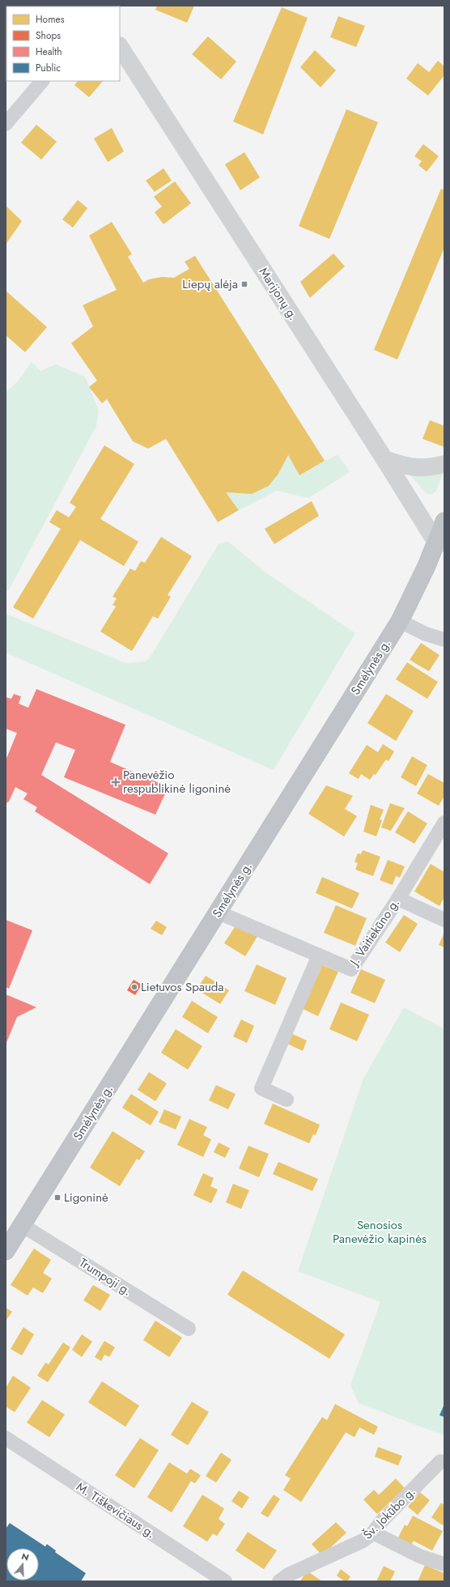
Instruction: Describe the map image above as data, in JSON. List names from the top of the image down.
{
  "streets": {
    "highway": ["Smėlynės g."],
    "main road": ["Marijonų g."],
    "street": [
      "J. Vaitiekūno g.",
      "Trumpoji g.",
      "M. Tiškevičiaus g.",
      "Šv. Jokūbo g."
    ]
  },
  "crossings": [
    ["Marijonų g.", "Smėlynės g."],
    ["Smėlynės g.", "J. Vaitiekūno g."],
    ["Smėlynės g.", "Trumpoji g."]
  ],
  "parks": ["Senosios Panevėžio kapinės"],
  "places": {
    "transit": ["Liepų alėja", "Ligoninė"],
    "health": ["Panevėžio respublikinė ligoninė"],
    "other": ["Lietuvos Spauda"]
  },
  "legend": [
    "Homes",
    "Shops",
    "Health",
    "Public"
  ],
  "north": "top"
}
